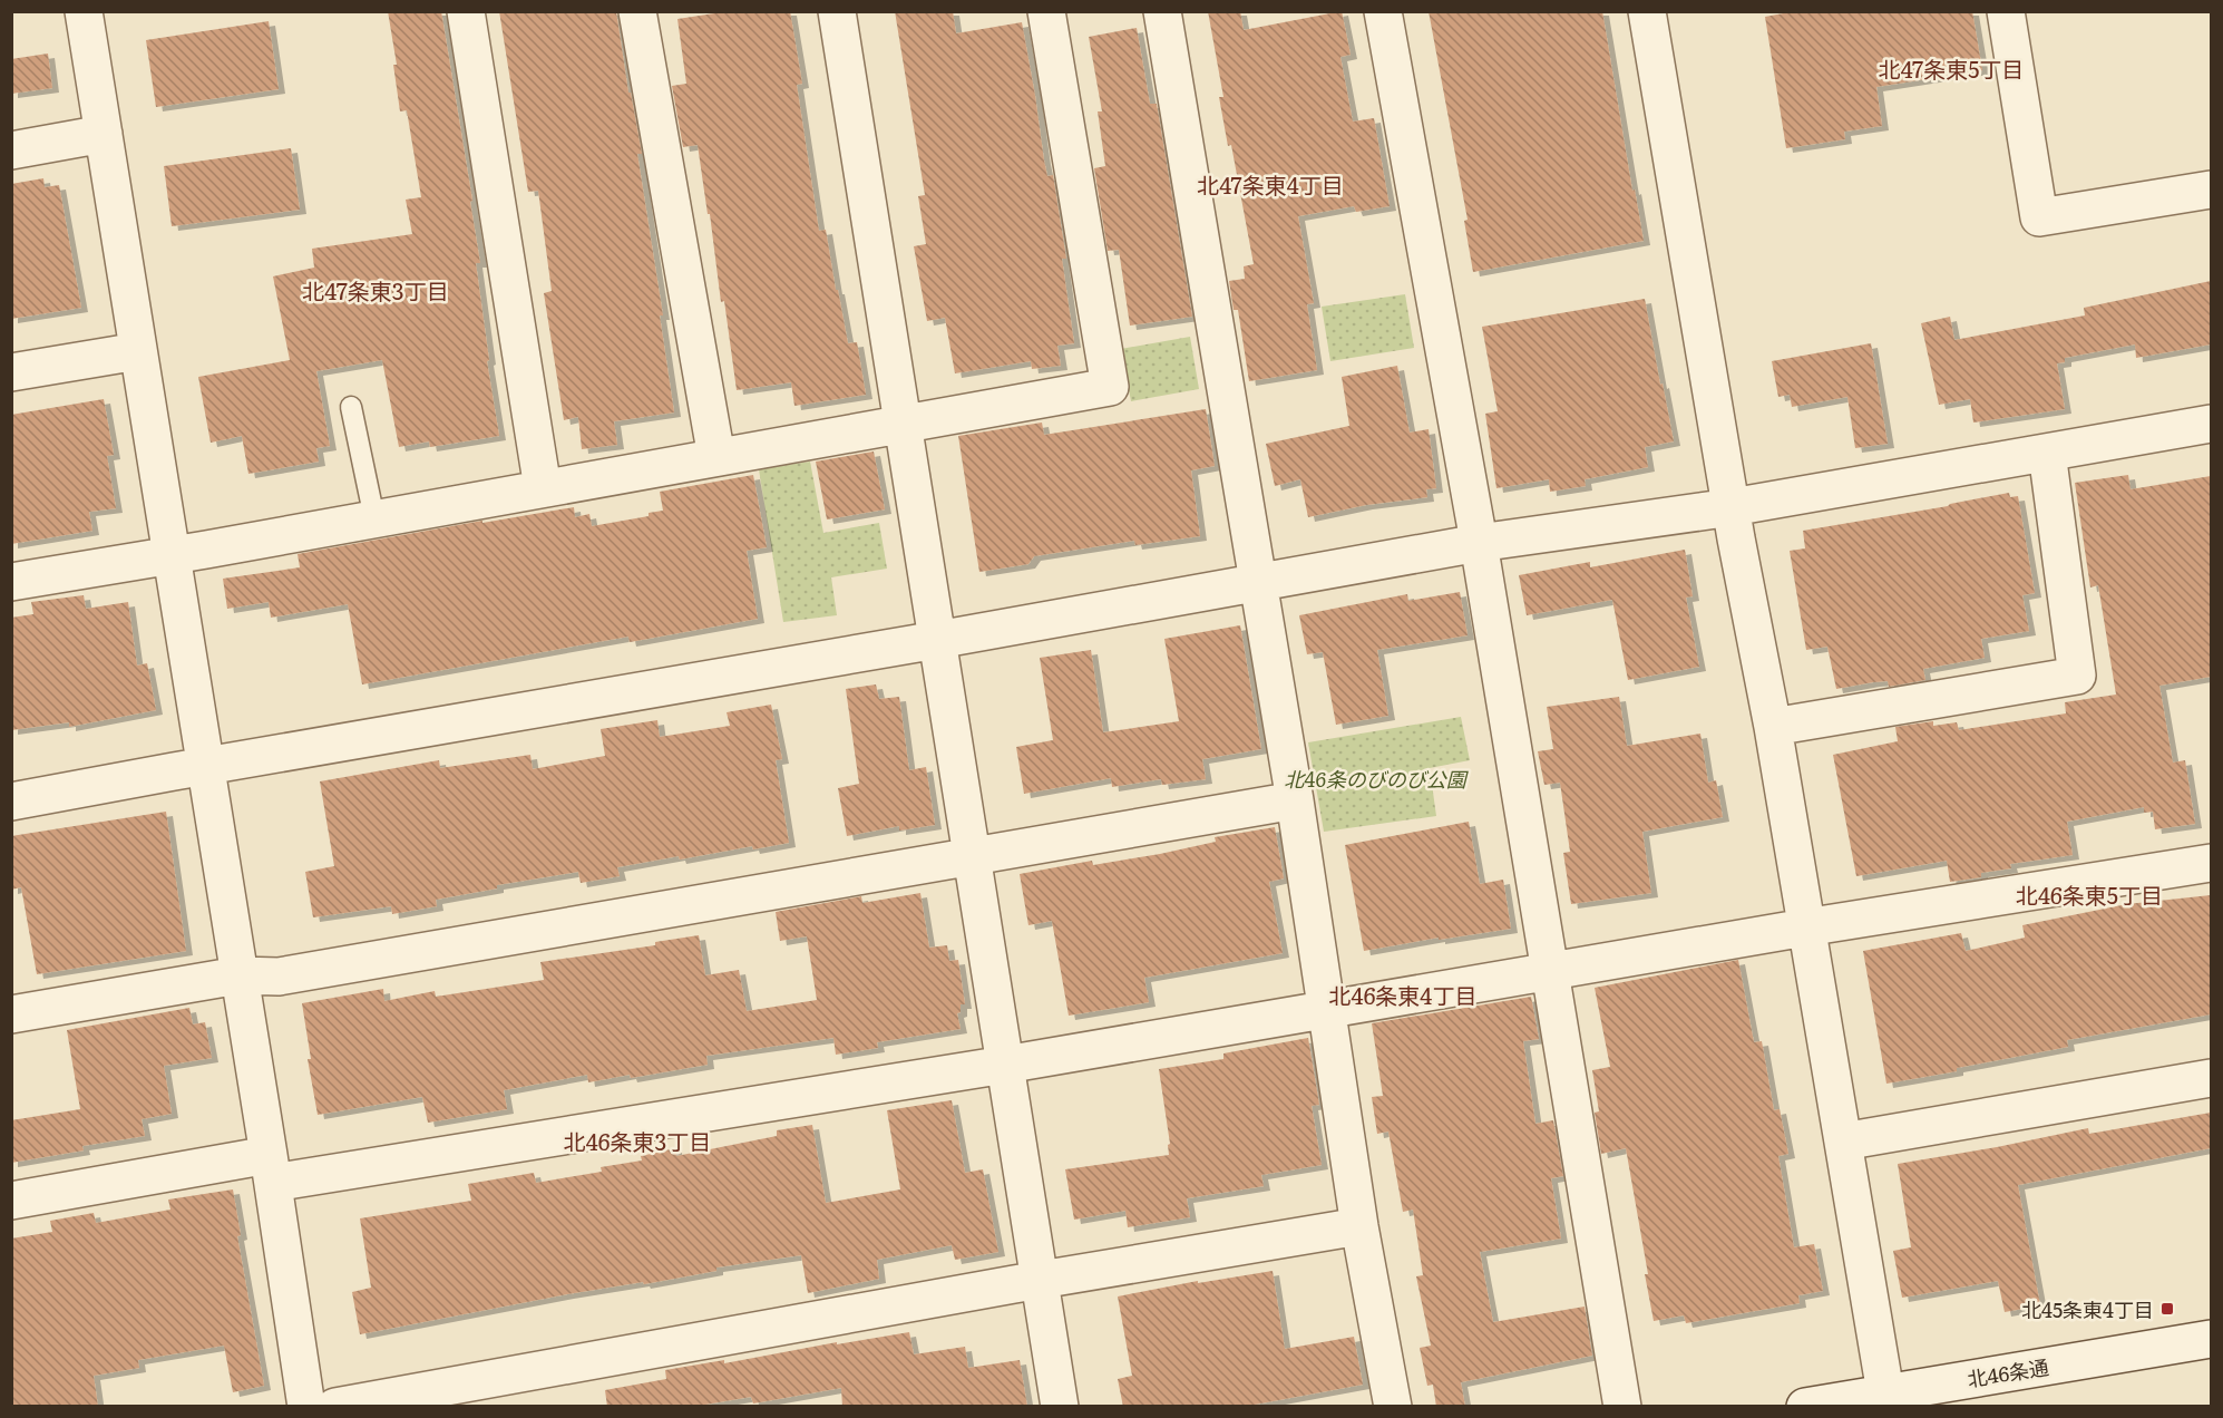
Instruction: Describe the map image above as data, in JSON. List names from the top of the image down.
{
  "streets": {
    "street": ["北46条通"]
  },
  "districts": [
    "北47条東5丁目",
    "北47条東4丁目",
    "北47条東3丁目",
    "北46条東5丁目",
    "北46条東4丁目",
    "北46条東3丁目"
  ],
  "parks": ["北46条のびのび公園"],
  "places": {
    "transit": ["北45条東4丁目"]
  }
}
